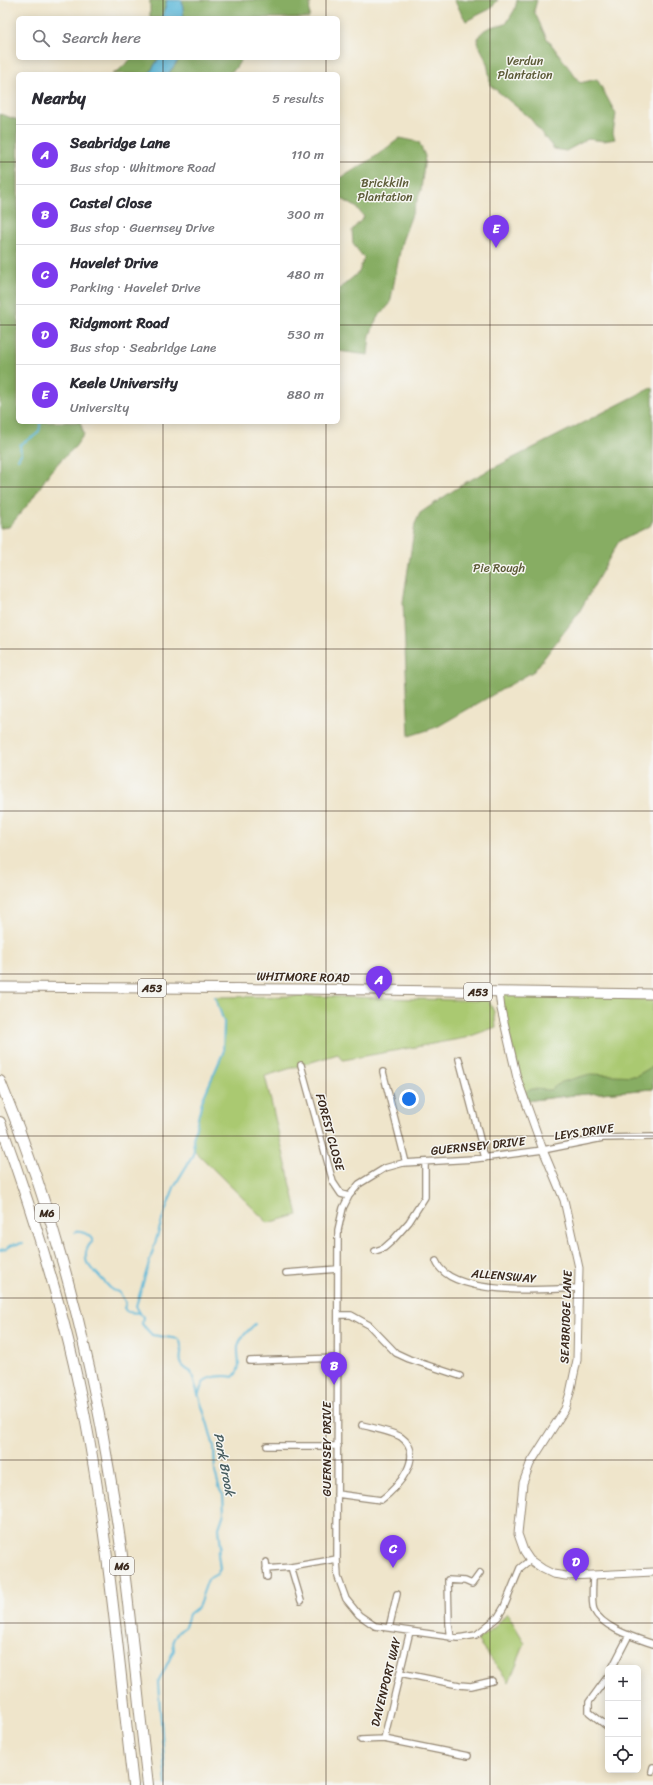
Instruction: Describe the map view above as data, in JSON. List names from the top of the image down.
{
  "streets": {
    "highway": ["WHITMORE ROAD", "A53", "M6"],
    "street": [
      "FOREST CLOSE",
      "LEYS DRIVE",
      "GUERNSEY DRIVE",
      "ALLENSWAY",
      "SEABRIDGE LANE",
      "DAVENPORT WAY"
    ]
  },
  "crossings": [
    ["WHITMORE ROAD", "SEABRIDGE LANE"],
    ["FOREST CLOSE", "GUERNSEY DRIVE"],
    ["LEYS DRIVE", "GUERNSEY DRIVE"],
    ["LEYS DRIVE", "SEABRIDGE LANE"],
    ["GUERNSEY DRIVE", "SEABRIDGE LANE"],
    ["GUERNSEY DRIVE", "DAVENPORT WAY"],
    ["ALLENSWAY", "SEABRIDGE LANE"]
  ],
  "water": ["Park Brook"],
  "parks": ["Verdun Plantation", "Brickkiln Plantation", "Pie Rough"],
  "page": {
    "search": "Search here",
    "heading": ["Nearby", "5 results"],
    "list": [
      {
        "mark": "A",
        "name": "Seabridge Lane",
        "note": "Bus stop · Whitmore Road",
        "value": "110 m"
      },
      {
        "mark": "B",
        "name": "Castel Close",
        "note": "Bus stop · Guernsey Drive",
        "value": "300 m"
      },
      {
        "mark": "C",
        "name": "Havelet Drive",
        "note": "Parking · Havelet Drive",
        "value": "480 m"
      },
      {
        "mark": "D",
        "name": "Ridgmont Road",
        "note": "Bus stop · Seabridge Lane",
        "value": "530 m"
      },
      {
        "mark": "E",
        "name": "Keele University",
        "note": "University",
        "value": "880 m"
      }
    ],
    "pins": [
      "E",
      "A",
      "B",
      "C",
      "D"
    ],
    "map_buttons": ["+", "−"]
  }
}
